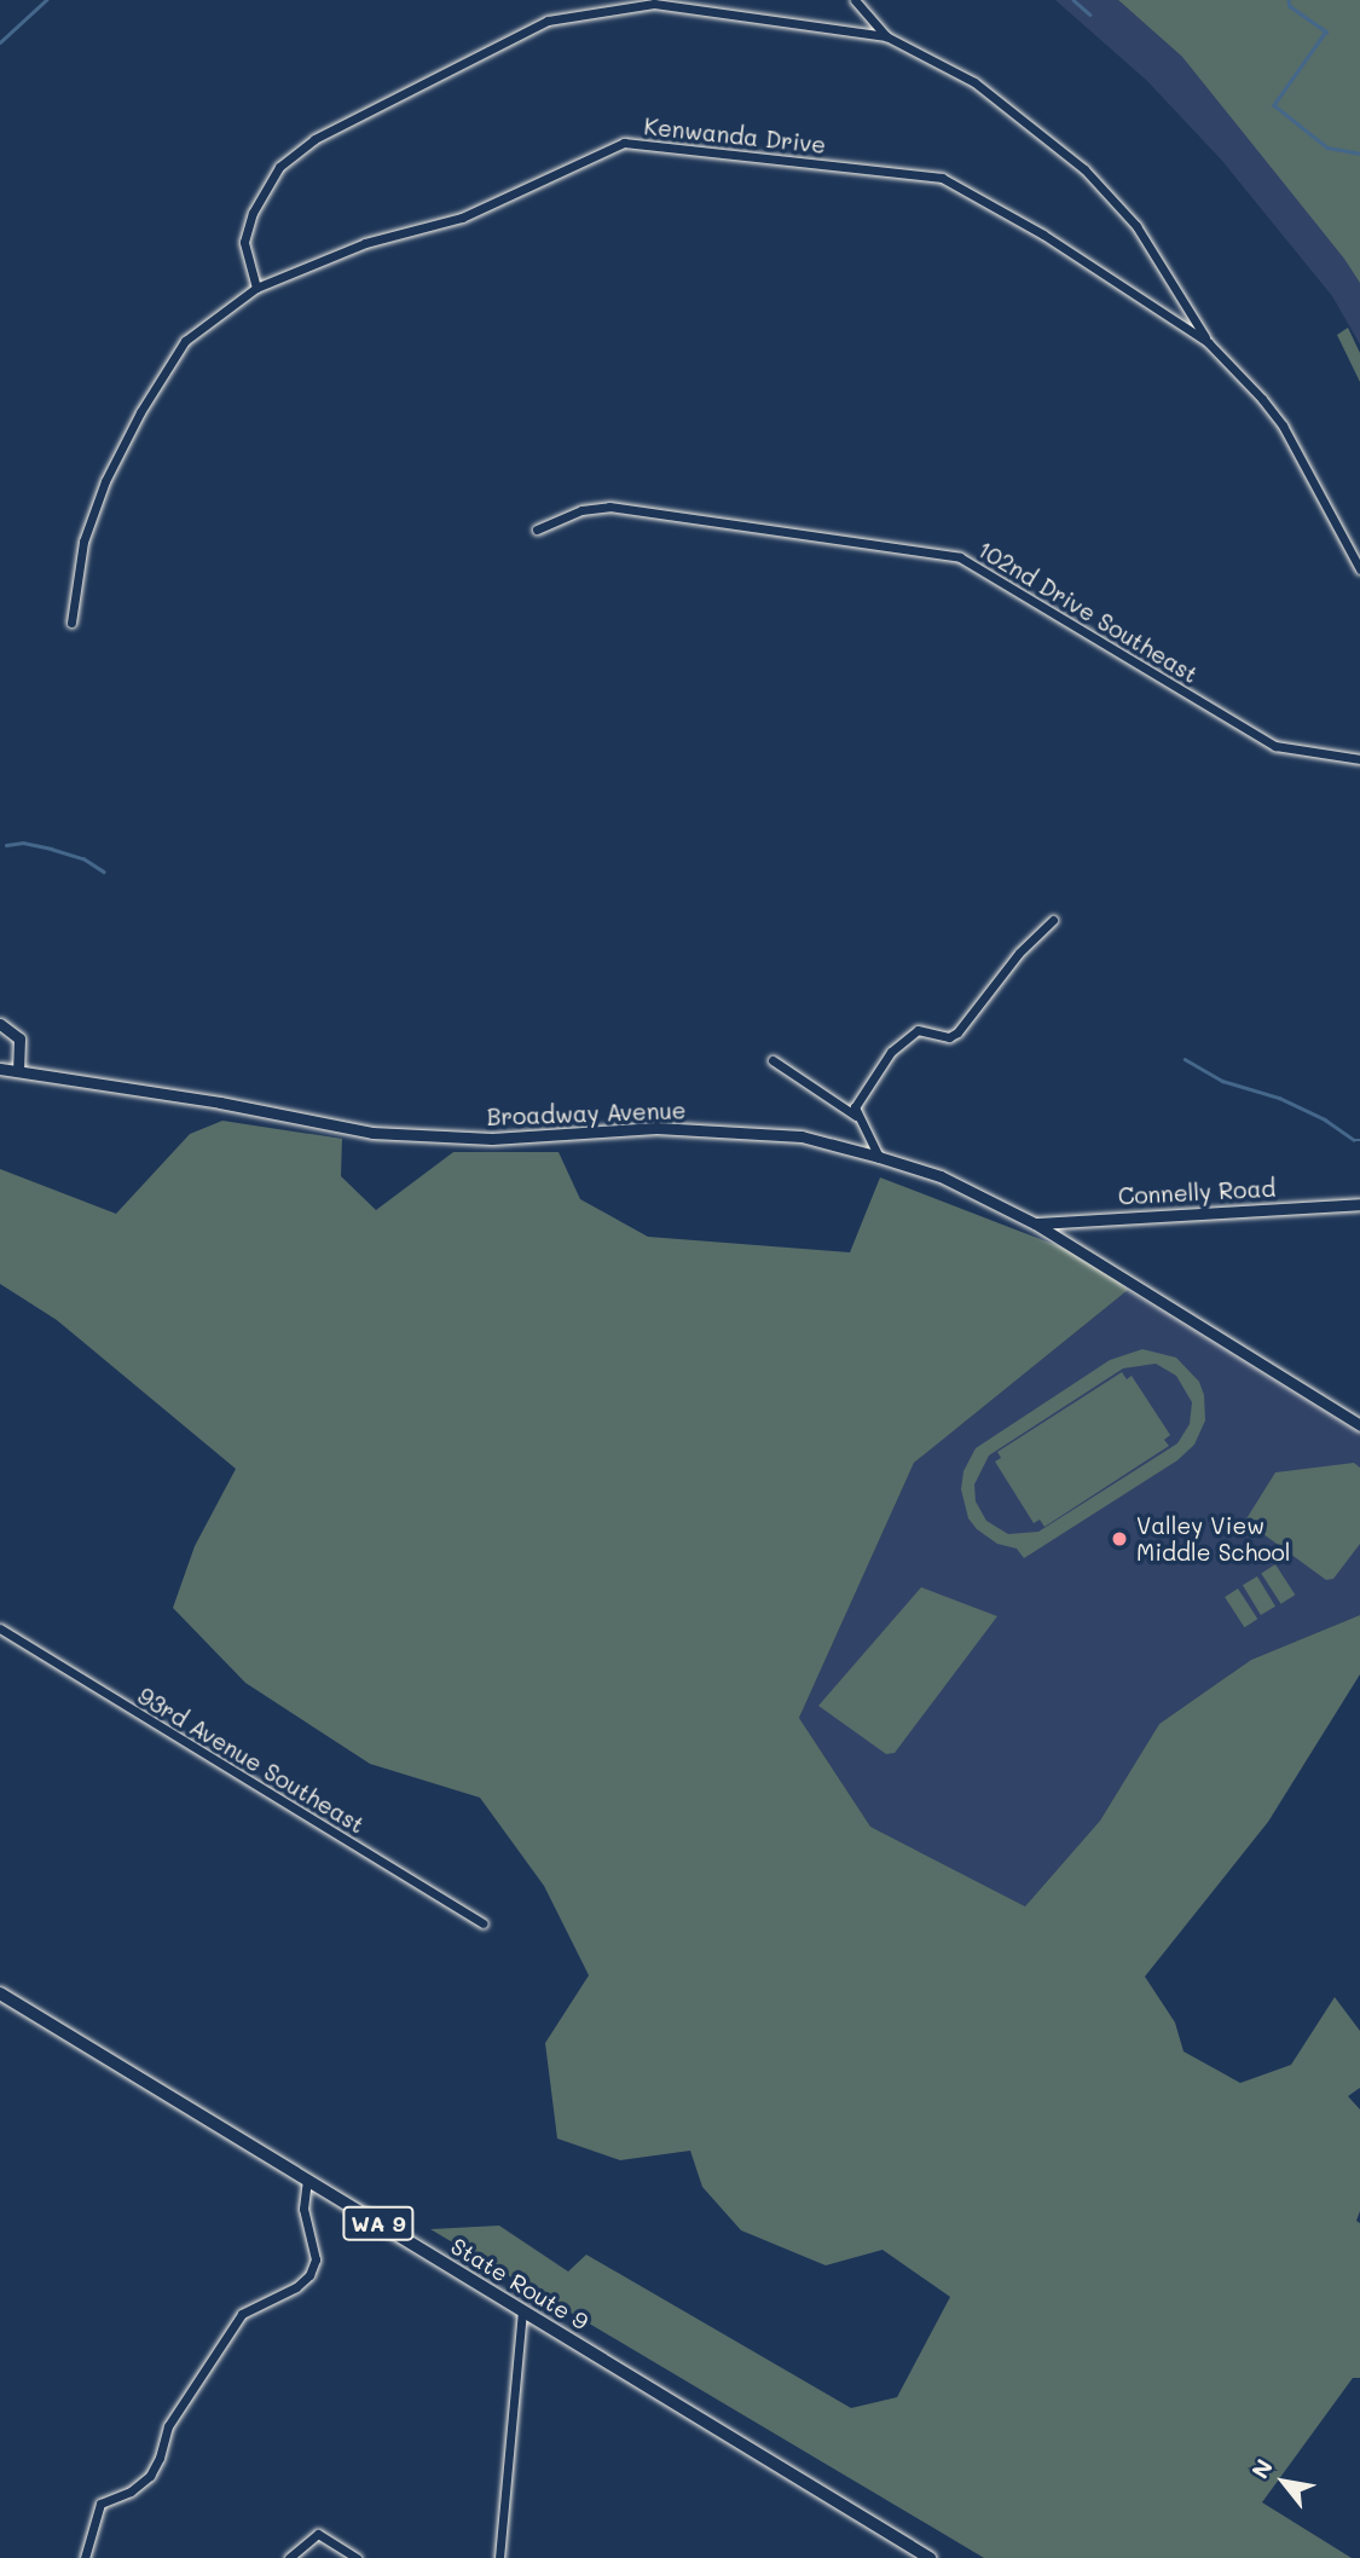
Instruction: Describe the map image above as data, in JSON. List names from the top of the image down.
{
  "streets": {
    "main road": ["WA 9", "State Route 9"],
    "street": [
      "Kenwanda Drive",
      "102nd Drive Southeast",
      "Broadway Avenue",
      "Connelly Road",
      "93rd Avenue Southeast"
    ]
  },
  "crossings": [
    ["Broadway Avenue", "Connelly Road"]
  ],
  "places": ["Valley View Middle School"],
  "north": "top left"
}
